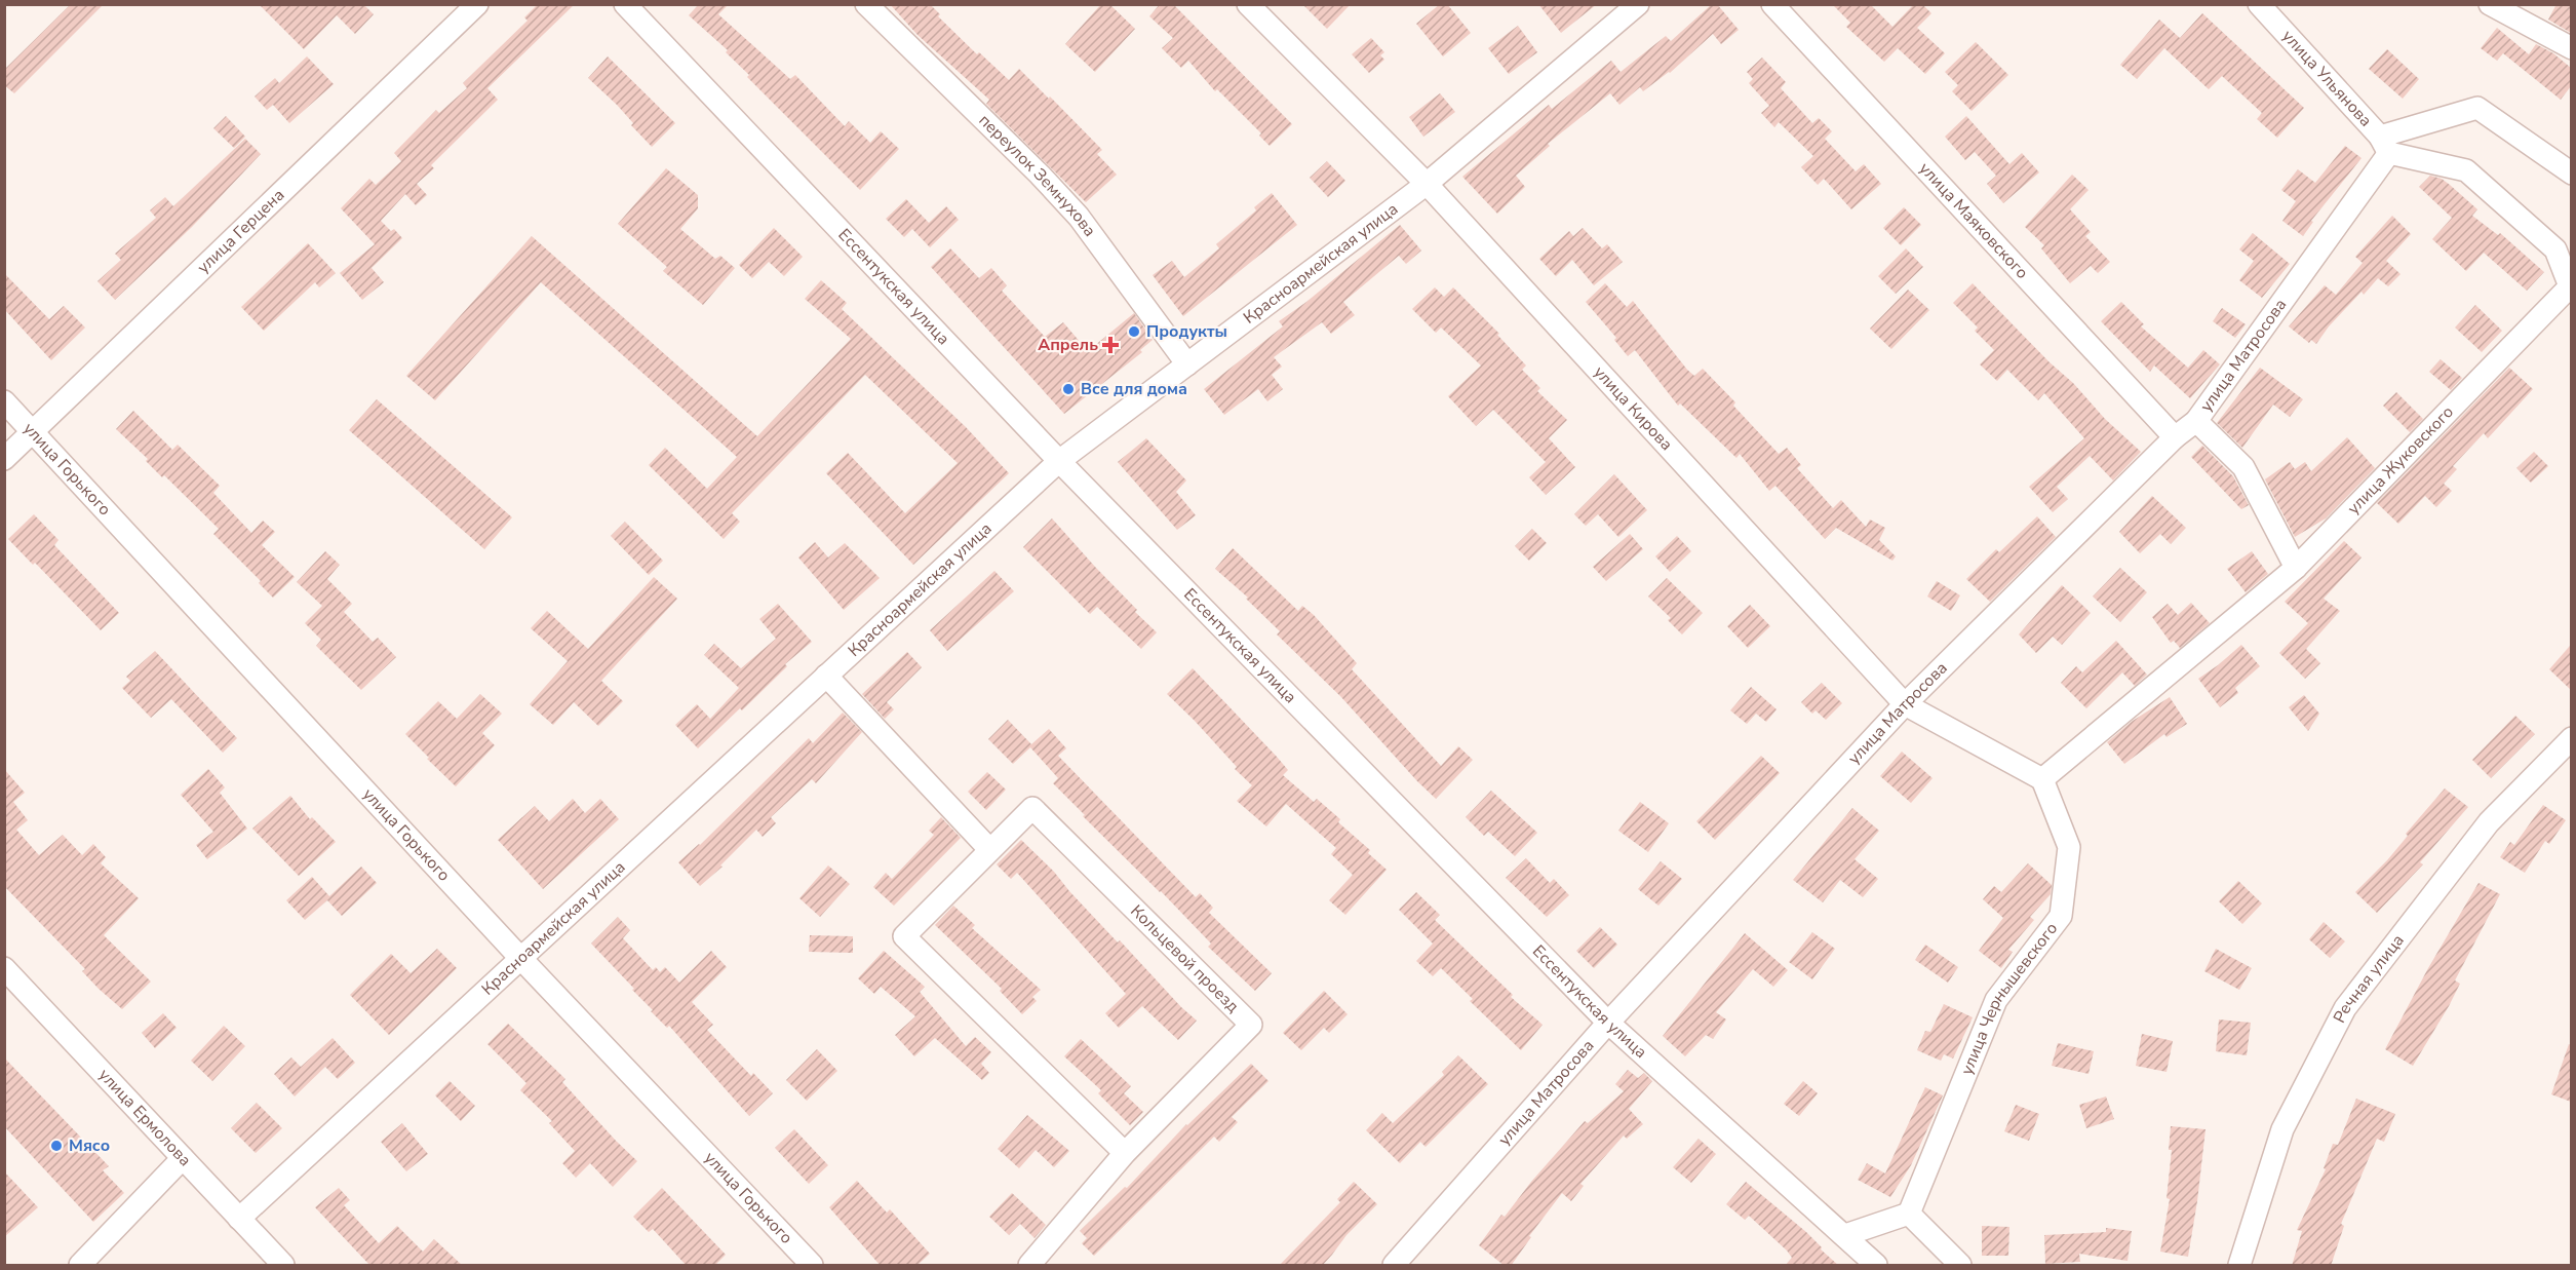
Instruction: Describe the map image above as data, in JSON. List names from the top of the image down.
{
  "streets": {
    "street": [
      "улица Ульянова",
      "переулок Земнухова",
      "улица Маяковского",
      "улица Герцена",
      "Красноармейская улица",
      "Ессентукская улица",
      "улица Матросова",
      "улица Кирова",
      "улица Жуковского",
      "улица Горького",
      "Кольцевой проезд",
      "Речная улица",
      "улица Чернышевского",
      "улица Ермолова"
    ]
  },
  "crossings": [
    ["улица Ульянова", "улица Матросова"],
    ["улица Ульянова", "улица Жуковского"],
    ["переулок Земнухова", "Красноармейская улица"],
    ["улица Маяковского", "улица Матросова"],
    ["улица Герцена", "улица Горького"],
    ["Красноармейская улица", "Ессентукская улица"],
    ["Красноармейская улица", "улица Кирова"],
    ["Красноармейская улица", "улица Горького"],
    ["Красноармейская улица", "улица Ермолова"],
    ["Ессентукская улица", "улица Матросова"],
    ["улица Матросова", "улица Кирова"],
    ["улица Матросова", "улица Жуковского"],
    ["улица Кирова", "улица Жуковского"],
    ["улица Кирова", "улица Чернышевского"],
    ["улица Жуковского", "улица Чернышевского"]
  ],
  "places": {
    "other": ["Продукты", "Все для дома", "Мясо"],
    "health": ["Апрель"]
  }
}
